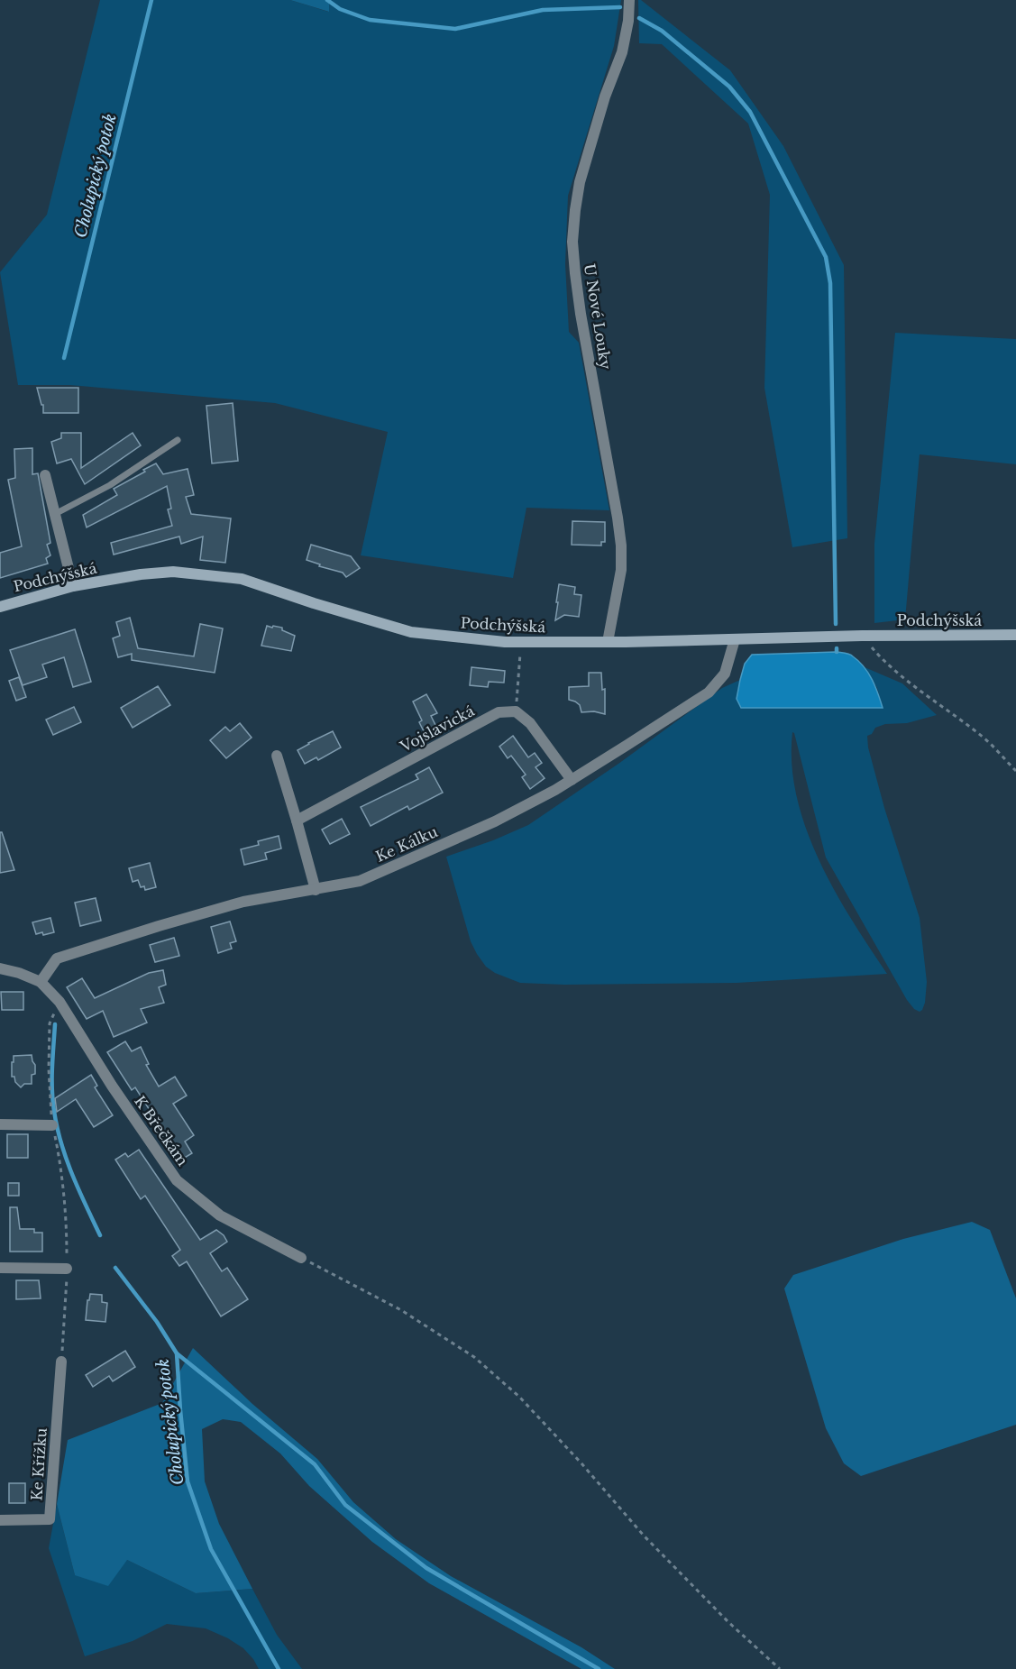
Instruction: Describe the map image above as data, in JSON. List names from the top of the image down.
{
  "streets": {
    "street": [
      "U Nové Louky",
      "Podchýšská",
      "Vojslavická",
      "Ke Kálku",
      "K Břečkám",
      "Ke Křížku"
    ]
  },
  "crossings": [
    ["U Nové Louky", "Podchýšská"],
    ["Podchýšská", "Ke Kálku"]
  ],
  "water": ["Cholupický potok"]
}
